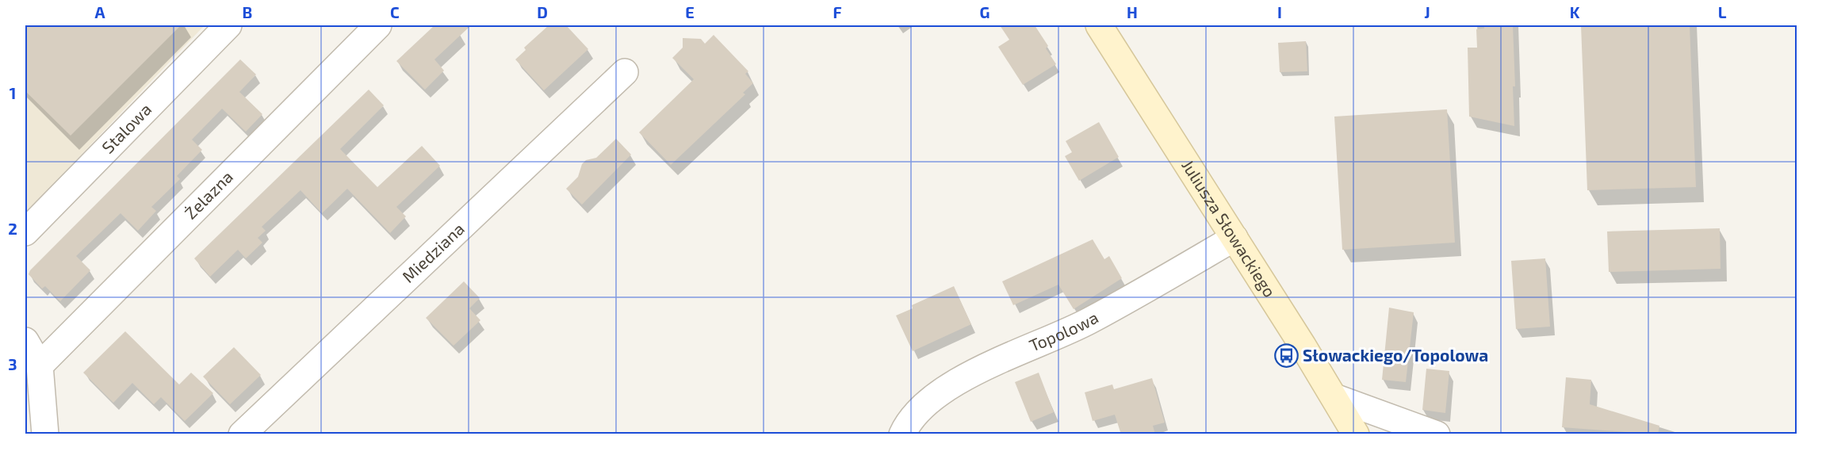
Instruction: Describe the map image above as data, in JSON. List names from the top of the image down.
{
  "streets": {
    "street": [
      "Stalowa",
      "Żelazna",
      "Juliusza Słowackiego",
      "Miedziana",
      "Topolowa"
    ]
  },
  "crossings": [
    ["Juliusza Słowackiego", "Topolowa"]
  ],
  "places": {
    "bus stop": ["Słowackiego/Topolowa"]
  },
  "grid": {
    "columns": [
      "A",
      "B",
      "C",
      "D",
      "E",
      "F",
      "G",
      "H",
      "I",
      "J",
      "K",
      "L"
    ],
    "rows": ["1", "2", "3"]
  }
}
